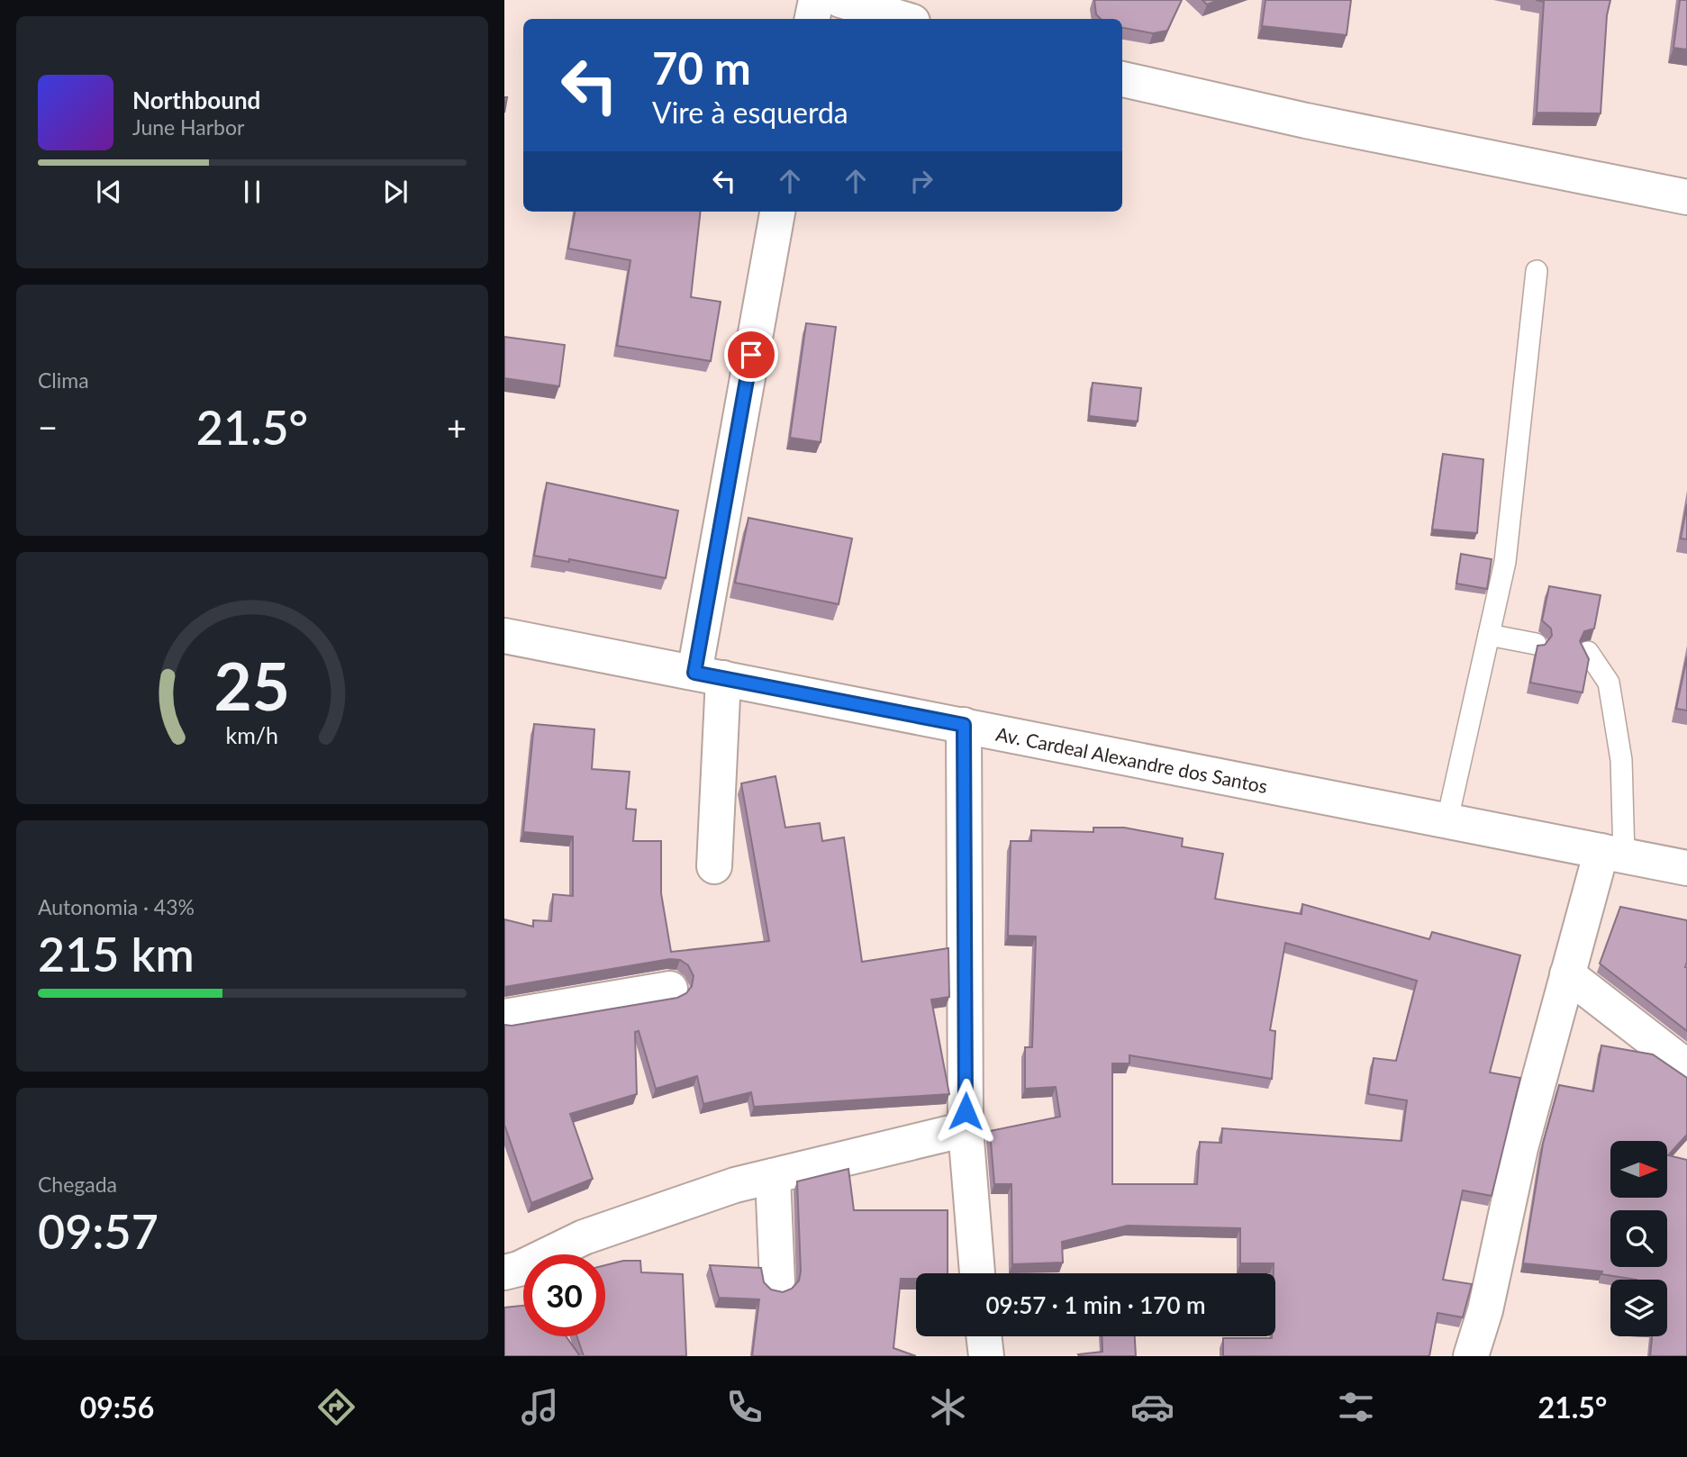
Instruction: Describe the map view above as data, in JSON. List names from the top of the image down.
{
  "streets": {
    "street": ["Av. Cardeal Alexandre dos Santos"]
  },
  "north": "right",
  "page": {
    "turn": ["70 m", "Vire à esquerda"],
    "song": ["Northbound", "June Harbor"],
    "tile": [
      "Clima",
      ["Autonomia · 43%", "215 km"],
      ["Chegada", "09:57"]
    ],
    "heat": ["−", "21.5°", "+"],
    "limit": "30",
    "trip": "09:57 · 1 min · 170 m",
    "tabs": ["09:56", "21.5°"],
    "gauge": ["25", "km/h"]
  }
}
